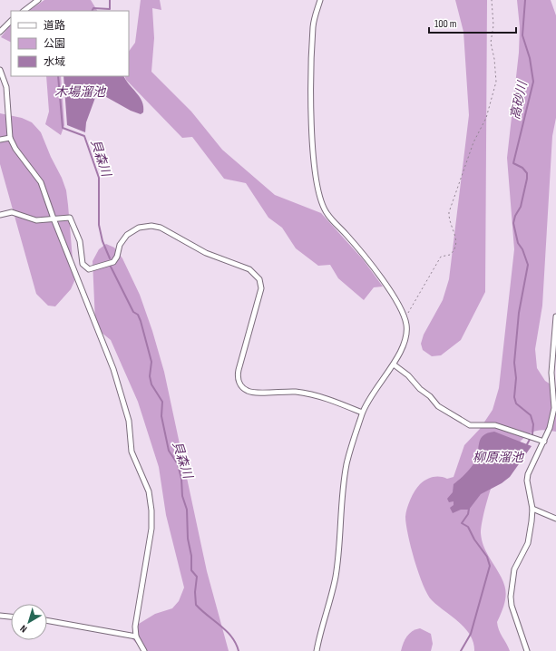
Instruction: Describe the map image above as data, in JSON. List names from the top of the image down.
{
  "water": [
    "木場溜池",
    "高砂川",
    "貝森川",
    "柳原溜池"
  ],
  "legend": ["道路", "公園", "水域"],
  "scale_bar": "100 m",
  "north": "bottom left"
}
